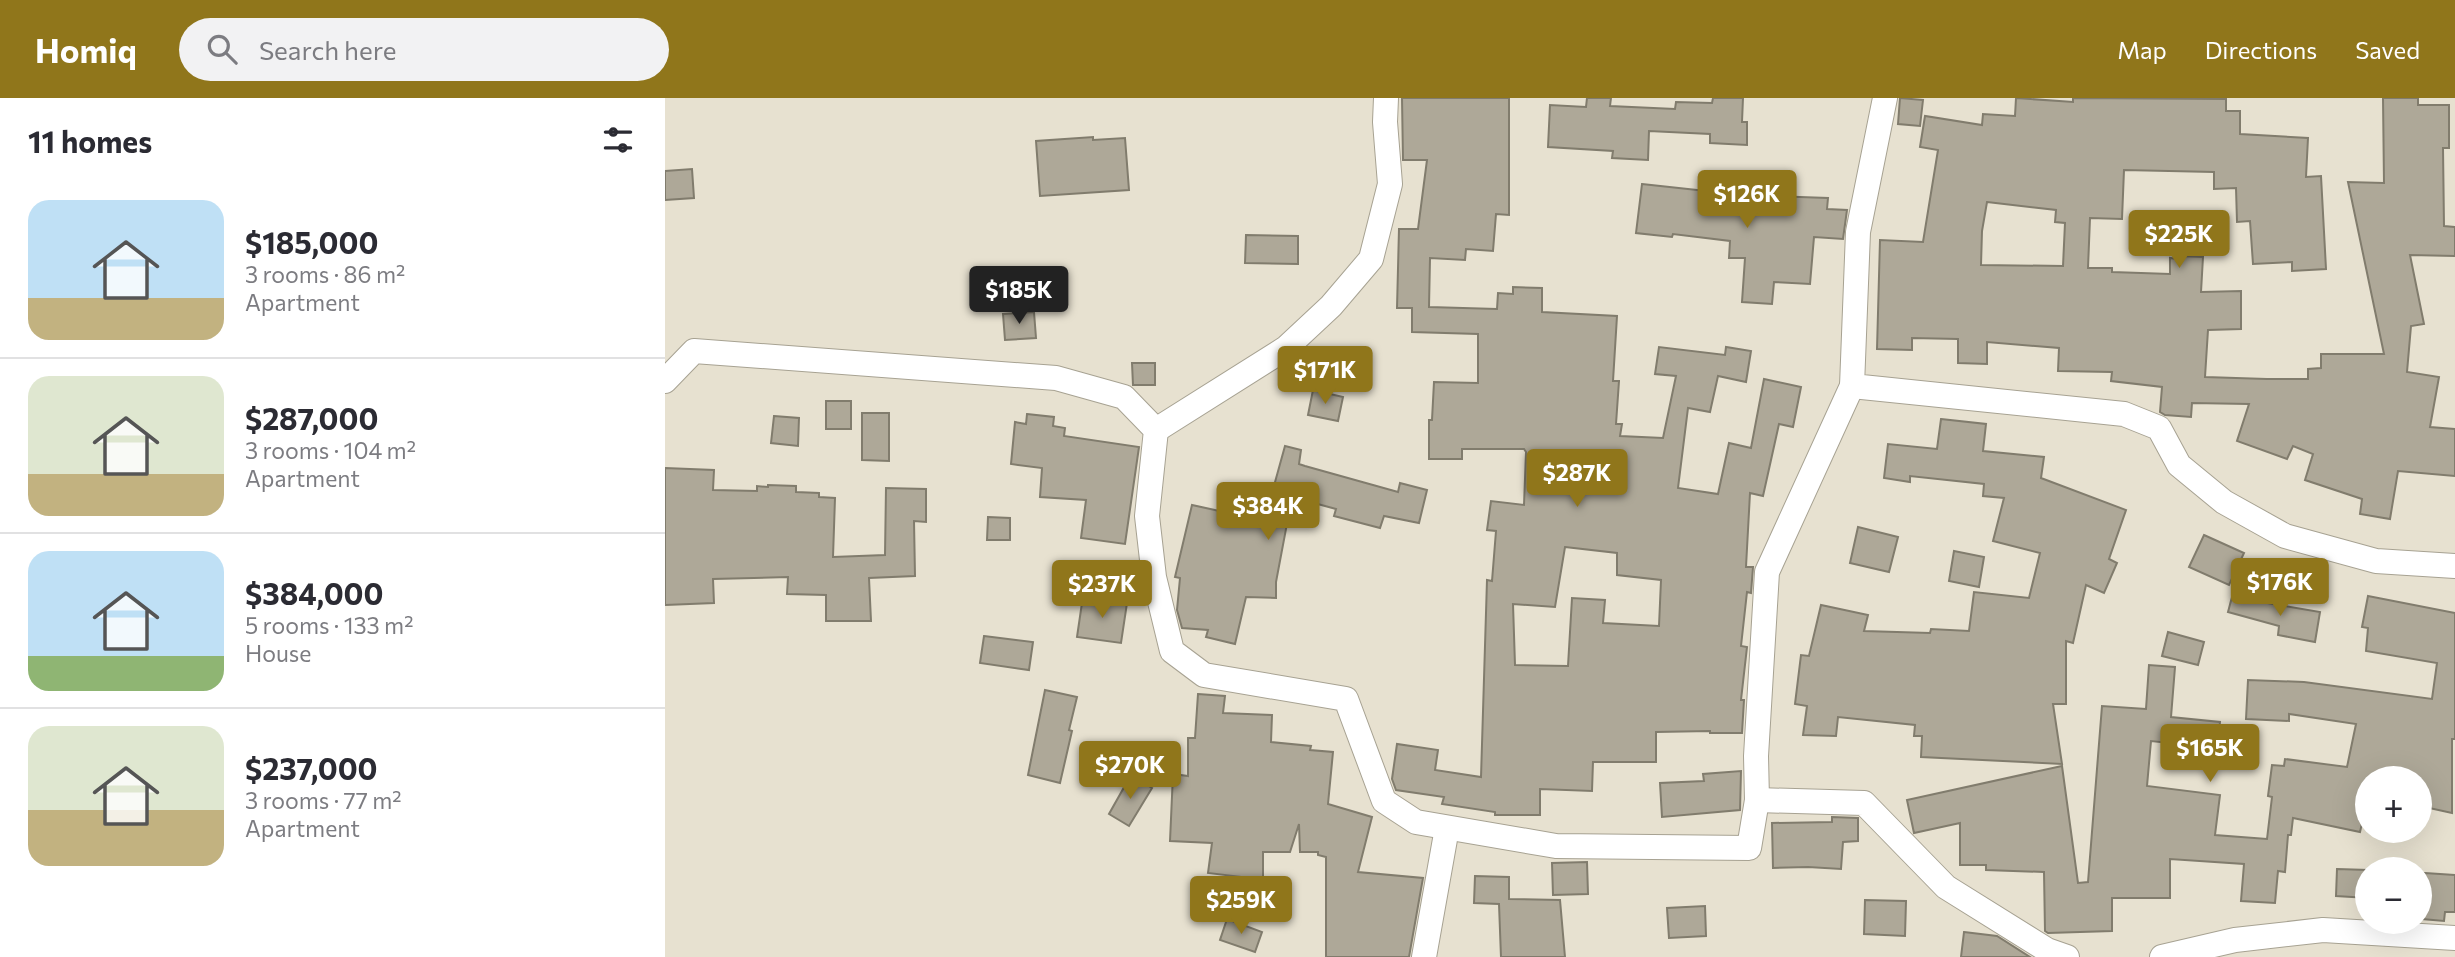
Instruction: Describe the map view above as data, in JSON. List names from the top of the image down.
{
  "page": {
    "header": "Homiq",
    "search": "Search here",
    "nav": ["Map", "Directions", "Saved"],
    "heading": "11 homes",
    "price": [
      "$126K",
      "$225K",
      "$185K",
      "$171K",
      "$287K",
      "$384K",
      "$176K",
      "$237K",
      "$165K",
      "$270K",
      "$259K"
    ],
    "list": [
      {
        "name": "$185,000",
        "note": "3 rooms · 86 m² · Apartment"
      },
      {
        "name": "$287,000",
        "note": "3 rooms · 104 m² · Apartment"
      },
      {
        "name": "$384,000",
        "note": "5 rooms · 133 m² · House"
      },
      {
        "name": "$237,000",
        "note": "3 rooms · 77 m² · Apartment"
      }
    ],
    "map_buttons": ["+", "−"]
  }
}
